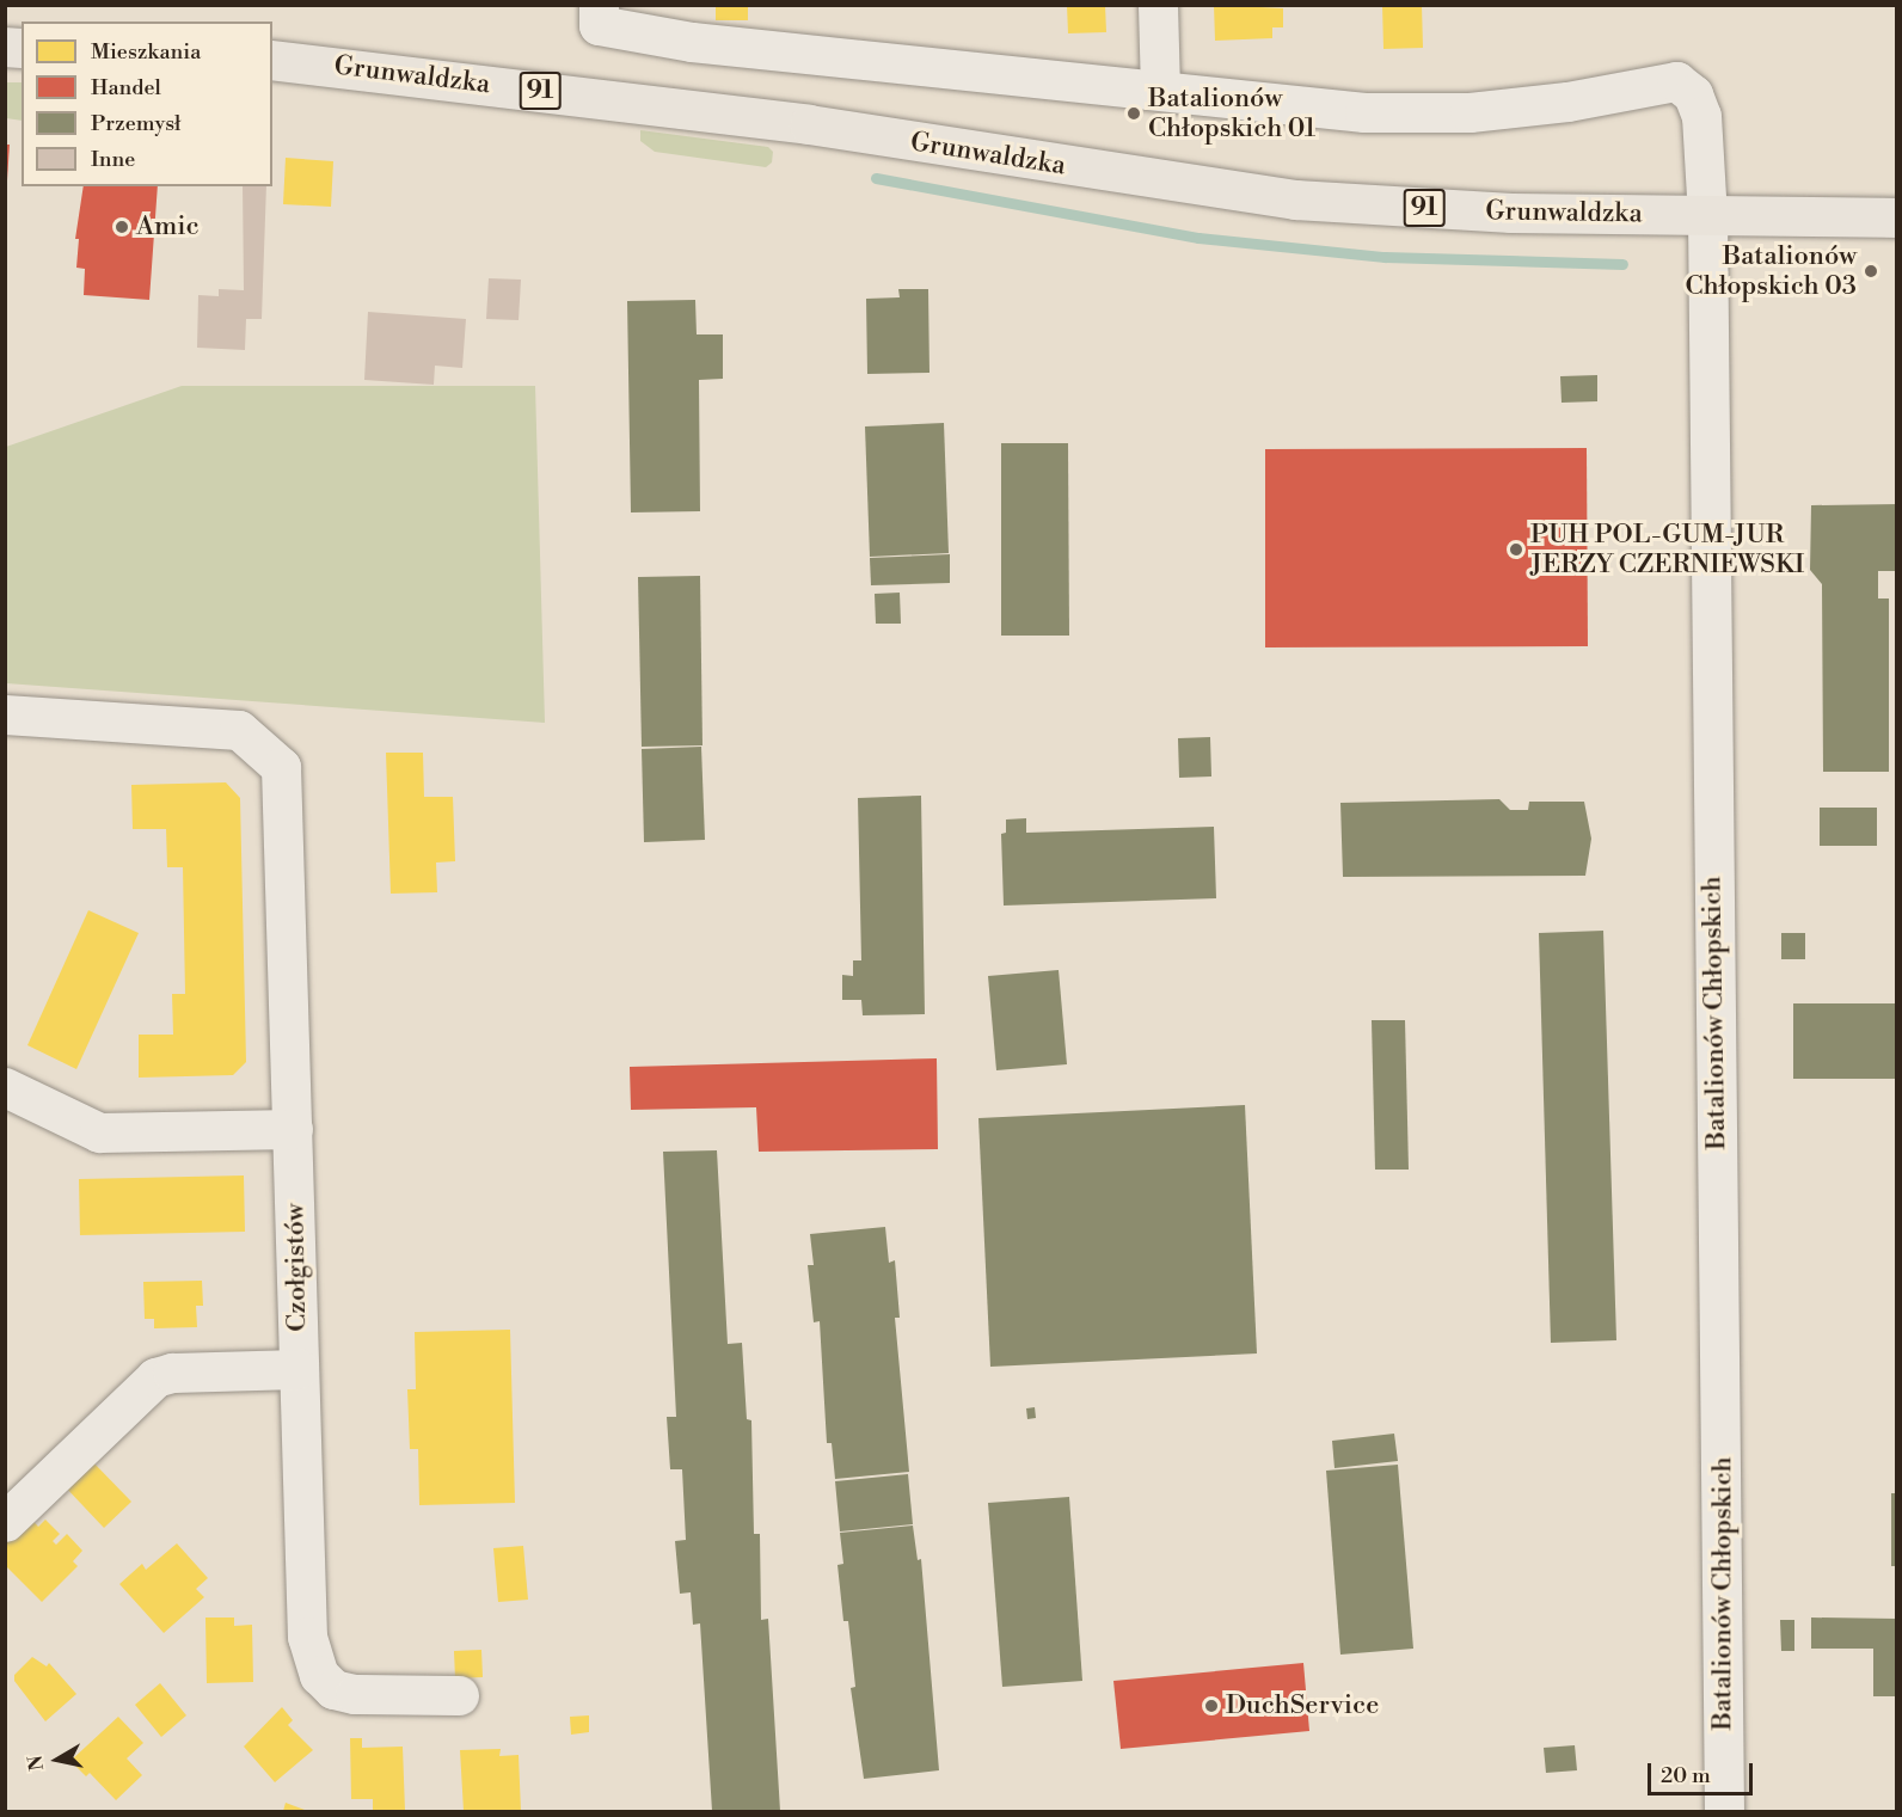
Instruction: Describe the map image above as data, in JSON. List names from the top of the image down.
{
  "streets": {
    "main road": ["Grunwaldzka", "91"],
    "street": ["Batalionów Chłopskich", "Czołgistów"]
  },
  "crossings": [
    ["Grunwaldzka", "Batalionów Chłopskich"]
  ],
  "places": [
    "Batalionów Chłopskich 01",
    "Amic",
    "Batalionów Chłopskich 03",
    "PUH POL-GUM-JUR JERZY CZERNIEWSKI",
    "DuchService"
  ],
  "legend": [
    "Mieszkania",
    "Handel",
    "Przemysł",
    "Inne"
  ],
  "scale_bar": "20 m",
  "north": "left"
}
